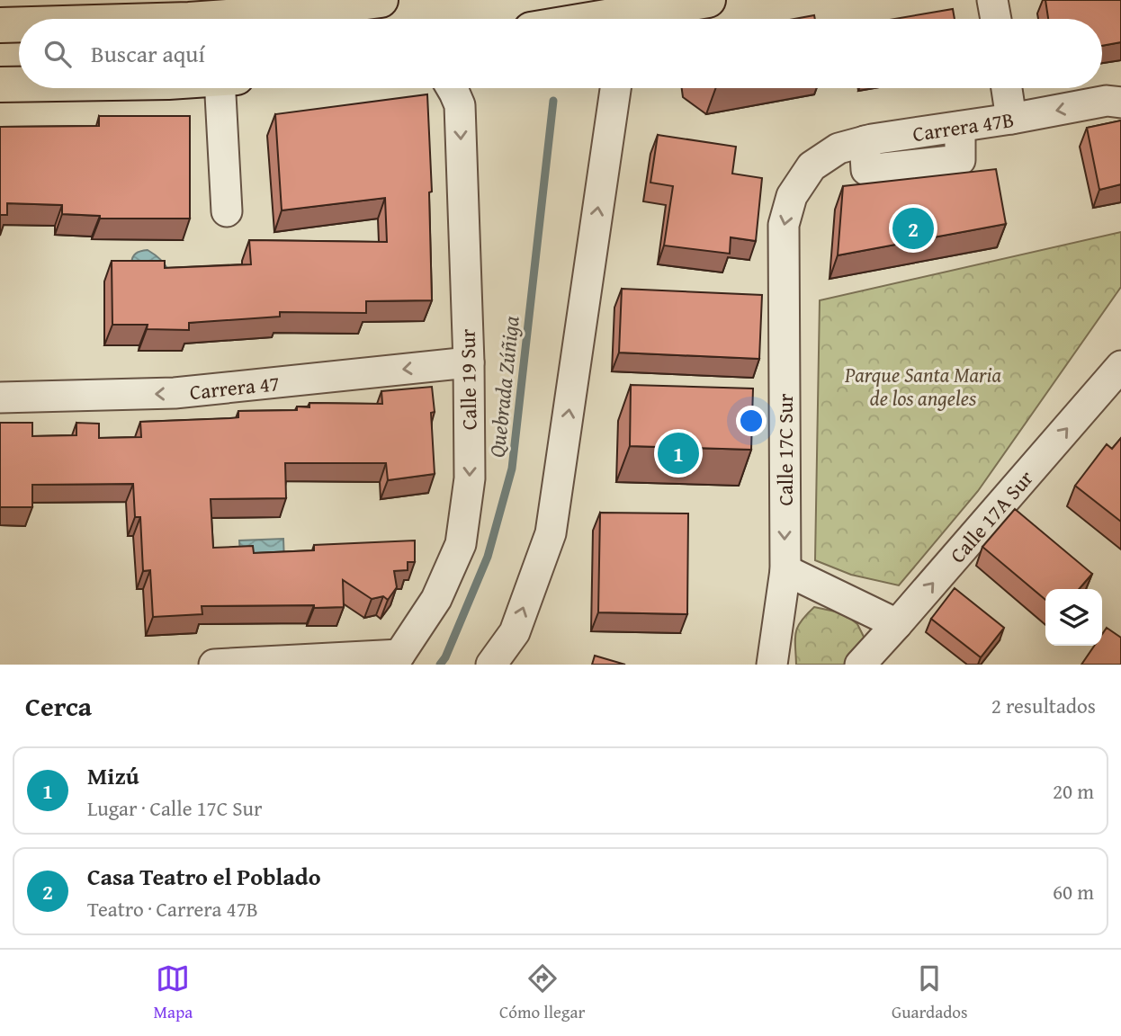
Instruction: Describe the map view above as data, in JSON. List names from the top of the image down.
{
  "streets": {
    "street": [
      "Carrera 47B",
      "Calle 19 Sur",
      "Carrera 47",
      "Calle 17C Sur",
      "Calle 17A Sur"
    ]
  },
  "crossings": [
    ["Carrera 47B", "Calle 17C Sur"],
    ["Calle 19 Sur", "Carrera 47"]
  ],
  "one_way": ["Carrera 47", "Calle 17A Sur"],
  "water": ["Quebrada Zúñiga"],
  "parks": ["Parque Santa Maria de los angeles"],
  "page": {
    "search": "Buscar aquí",
    "pins": ["2", "1"],
    "heading": ["Cerca", "2 resultados"],
    "list": [
      {
        "mark": "1",
        "name": "Mizú",
        "note": "Lugar · Calle 17C Sur",
        "value": "20 m"
      },
      {
        "mark": "2",
        "name": "Casa Teatro el Poblado",
        "note": "Teatro · Carrera 47B",
        "value": "60 m"
      }
    ],
    "nav": ["Mapa", "Cómo llegar", "Guardados"]
  }
}
